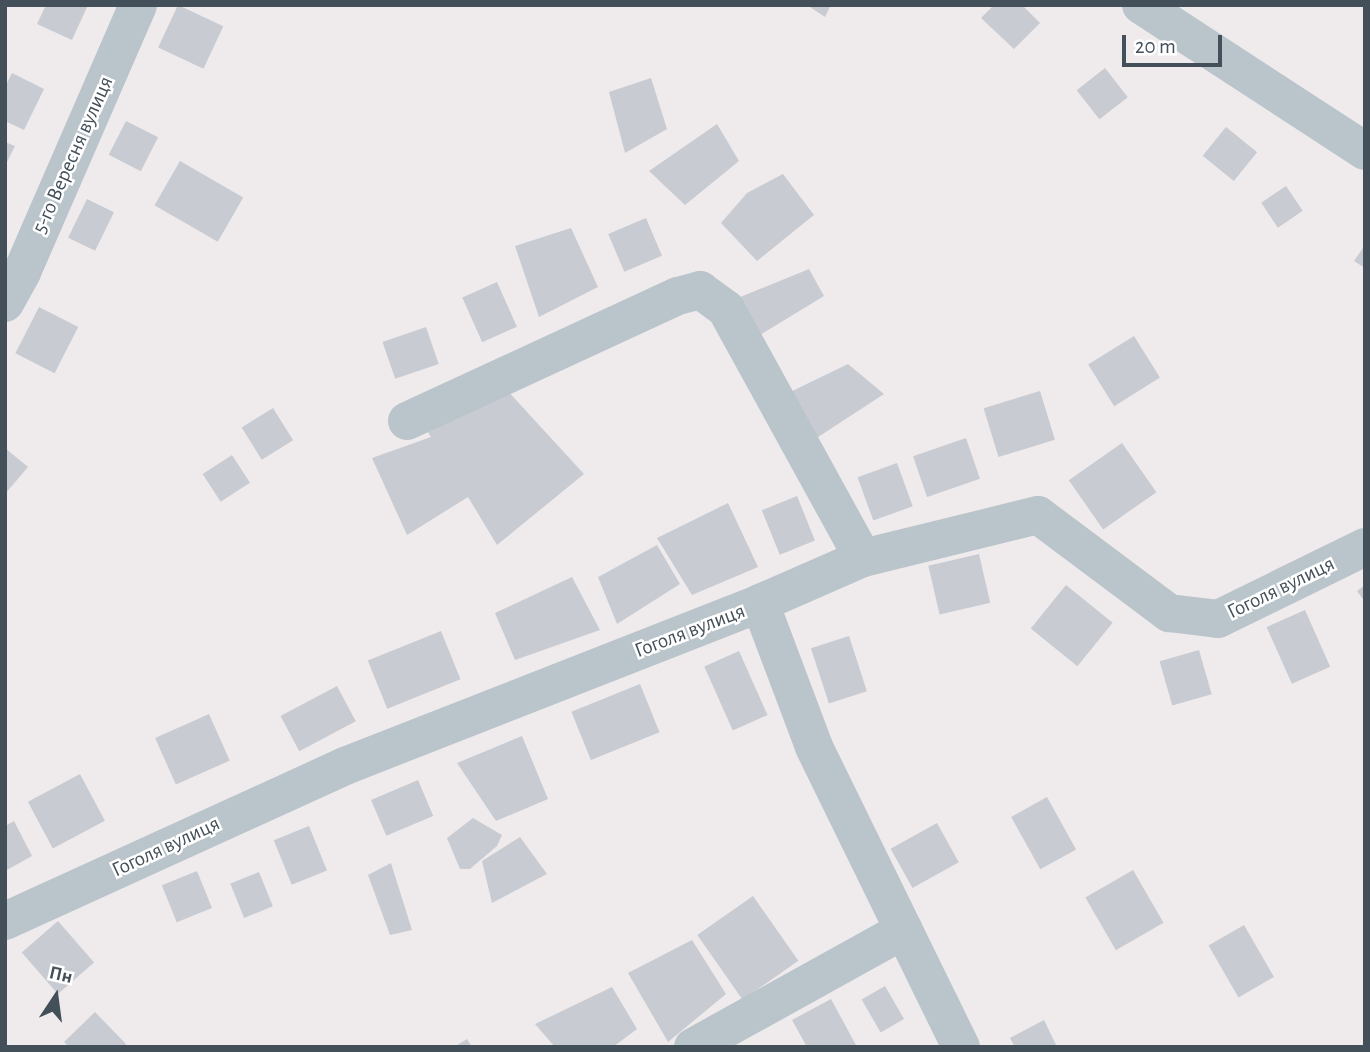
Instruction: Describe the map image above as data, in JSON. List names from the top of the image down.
{
  "streets": {
    "street": ["5-го Вересня вулиця", "Гоголя вулиця"]
  },
  "scale_bar": "20 m",
  "north": "top"
}
